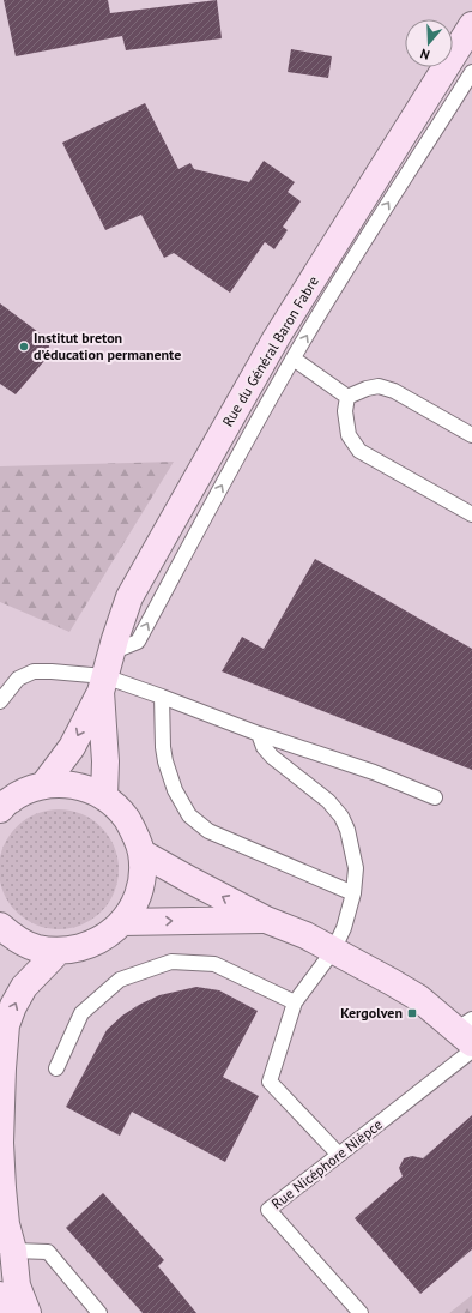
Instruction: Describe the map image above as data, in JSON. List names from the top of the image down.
{
  "streets": {
    "main road": ["Rue du Général Baron Fabre"],
    "lane": ["Rue Nicéphore Nièpce"]
  },
  "places": {
    "other": ["Institut breton d’éducation permanente"],
    "transit": ["Kergolven"]
  },
  "north": "bottom"
}
